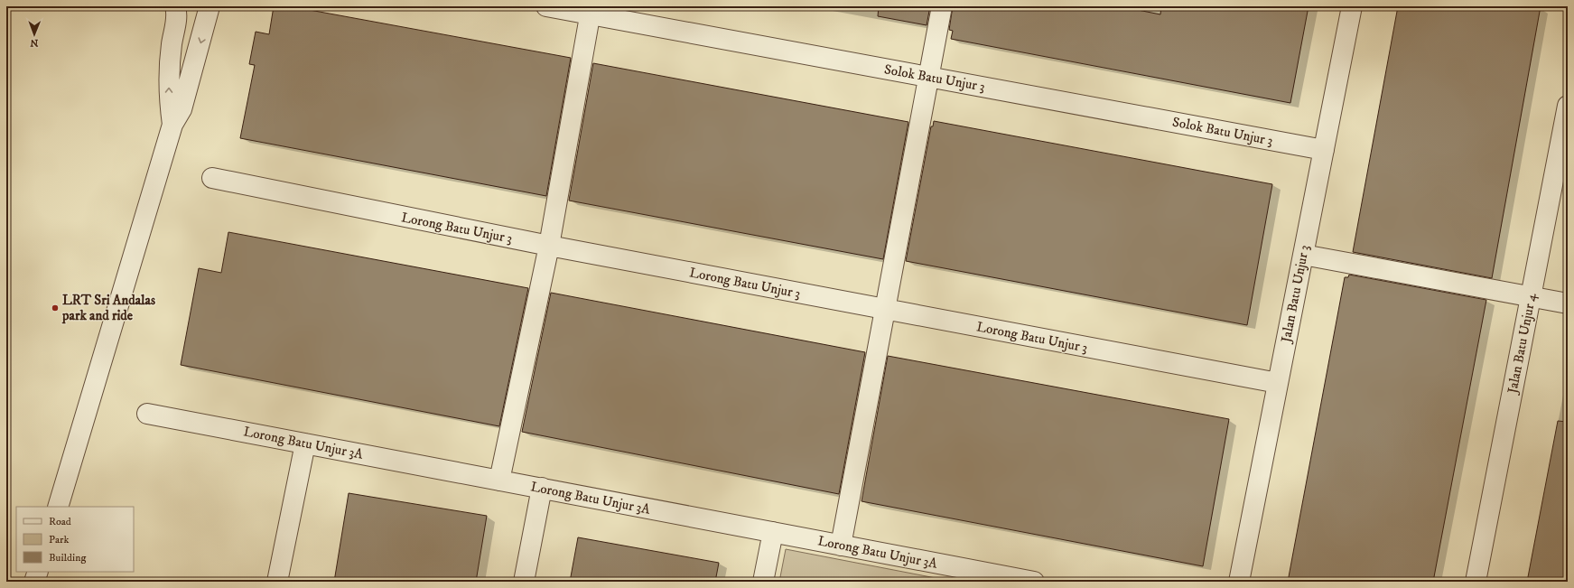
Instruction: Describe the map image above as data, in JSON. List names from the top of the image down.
{
  "streets": {
    "street": [
      "Solok Batu Unjur 3",
      "Lorong Batu Unjur 3",
      "Jalan Batu Unjur 3",
      "Jalan Batu Unjur 4",
      "Lorong Batu Unjur 3A"
    ]
  },
  "crossings": [
    ["Solok Batu Unjur 3", "Jalan Batu Unjur 3"],
    ["Lorong Batu Unjur 3", "Jalan Batu Unjur 3"]
  ],
  "places": ["LRT Sri Andalas park and ride"],
  "legend": ["Road", "Park", "Building"],
  "north": "bottom"
}
